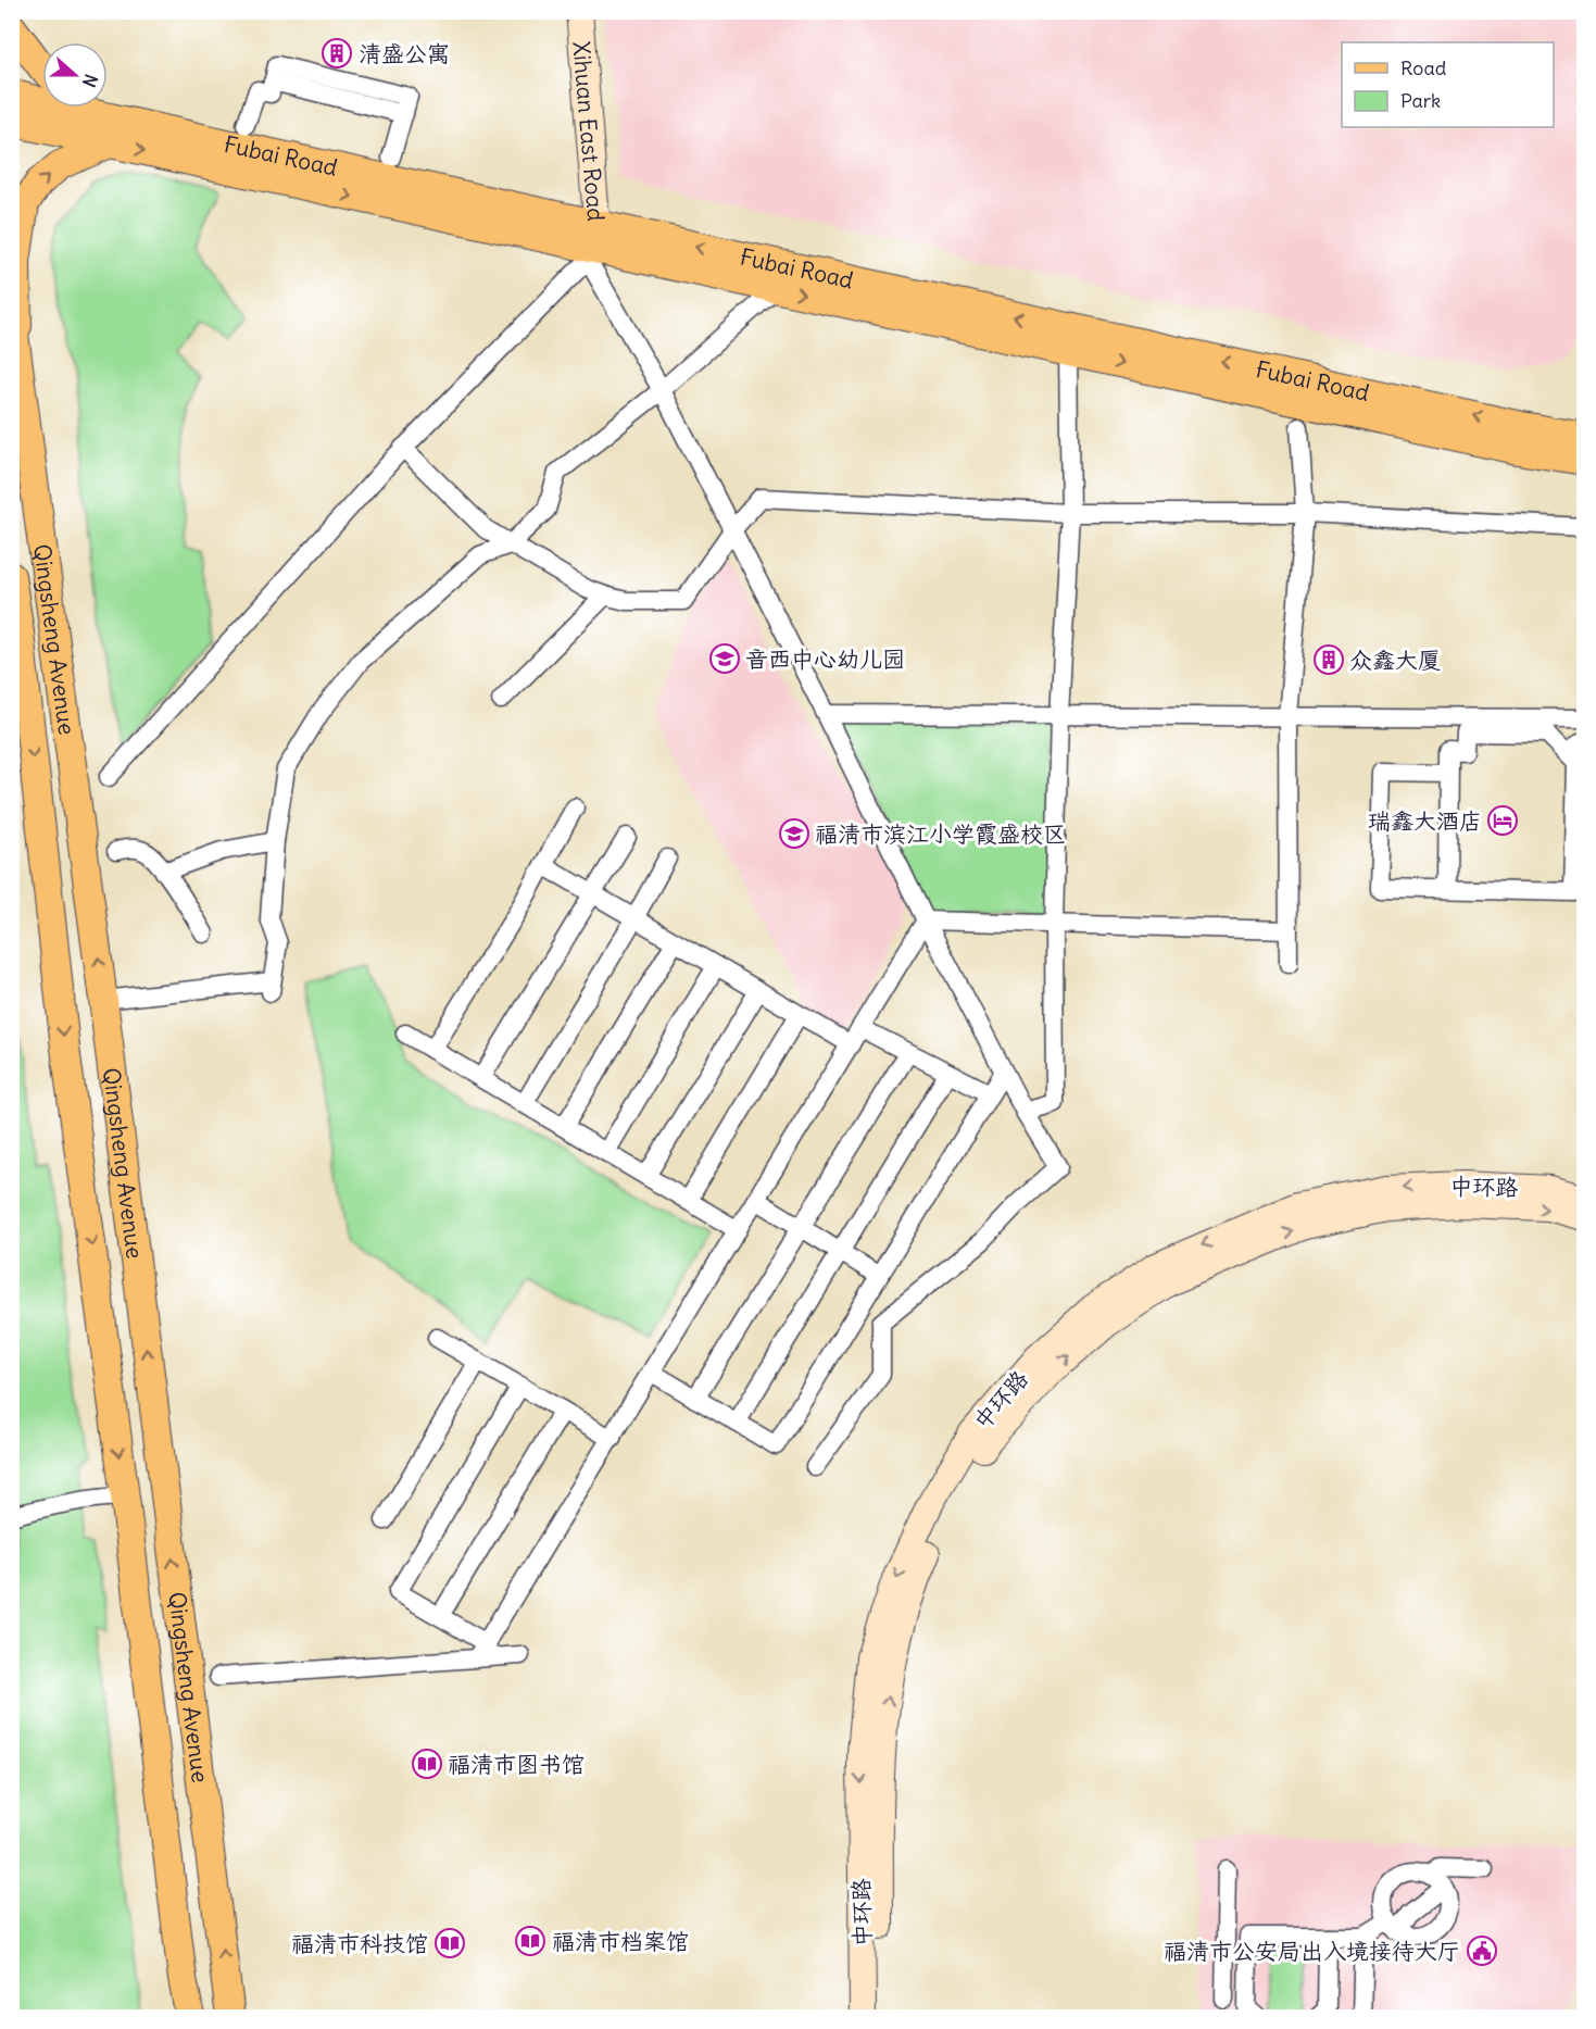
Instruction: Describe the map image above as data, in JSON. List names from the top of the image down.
{
  "streets": {
    "main road": ["Fubai Road", "Qingsheng Avenue"],
    "street": ["Xihuan East Road", "中环路"]
  },
  "crossings": [
    ["Xihuan East Road", "Fubai Road"]
  ],
  "places": {
    "building": ["清盛公寓", "众鑫大厦"],
    "school or university": ["音西中心幼儿园", "福清市滨江小学霞盛校区"],
    "hotel": ["瑞鑫大酒店"],
    "library": ["福清市图书馆", "福清市档案馆", "福清市科技馆"],
    "public building": ["福清市公安局出入境接待大厅"]
  },
  "legend": ["Road", "Park"],
  "north": "right"
}
